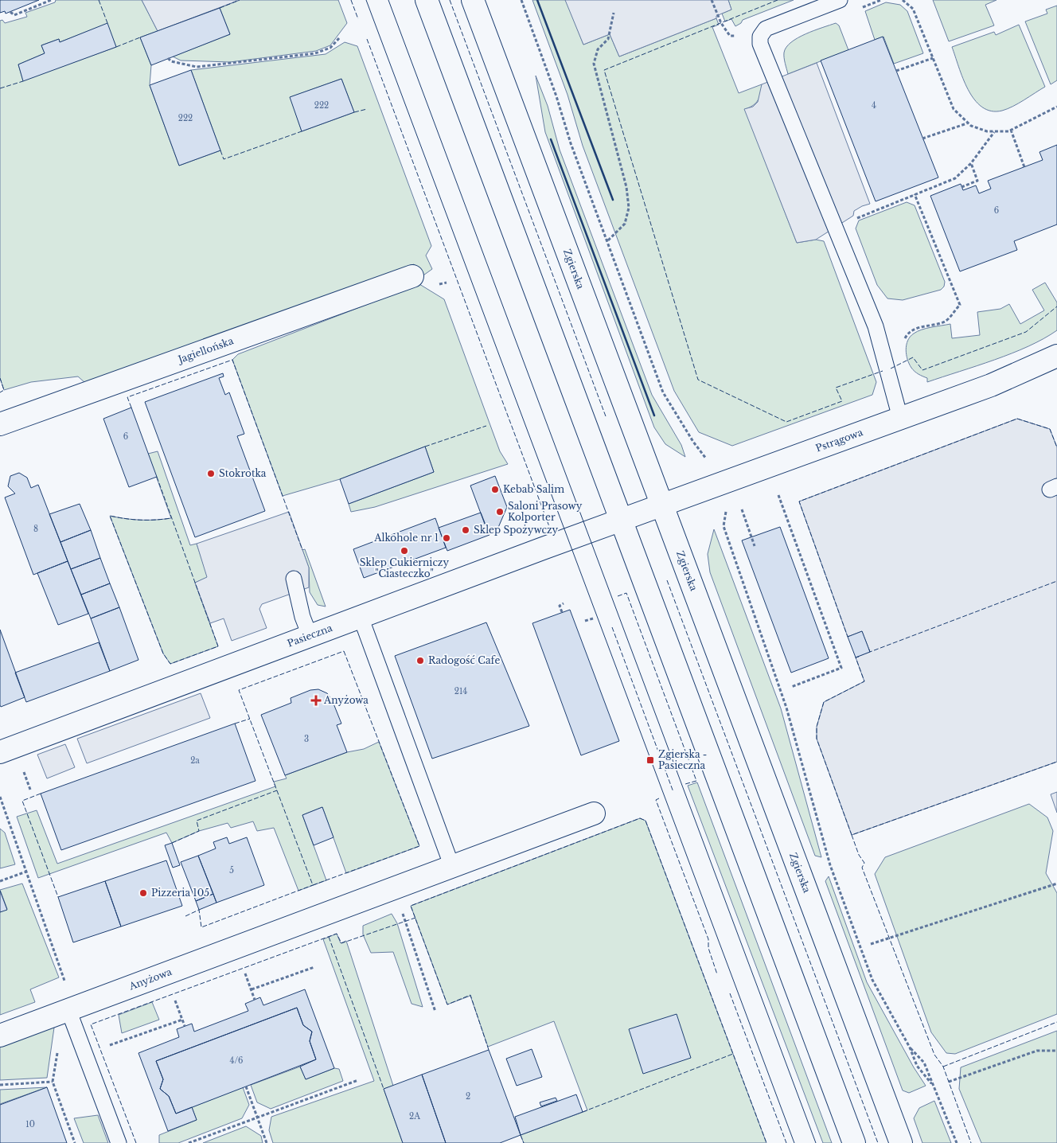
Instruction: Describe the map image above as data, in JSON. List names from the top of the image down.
{
  "streets": {
    "main road": [
      "Zgierska",
      "Jagiellońska",
      "Pstrągowa",
      "Pasieczna",
      "Anyżowa"
    ]
  },
  "crossings": [
    ["Zgierska", "Pstrągowa"],
    ["Pstrągowa", "Pasieczna"]
  ],
  "places": {
    "other": [
      "Stokrotka",
      "Kebab Salim",
      "Saloni Prasowy Kolporter",
      "Sklep Spożywczy",
      "Alkohole nr 1",
      "Sklep Cukierniczy \"Ciasteczko\"",
      "Radogość Cafe",
      "Pizzeria 105"
    ],
    "health": ["Anyżowa"],
    "transit": ["Zgierska - Pasieczna"]
  },
  "house_numbers": [
    "222",
    "4",
    "222",
    "6",
    "6",
    "8",
    "214",
    "3",
    "2a",
    "5",
    "4/6",
    "2",
    "2A",
    "10"
  ]
}
